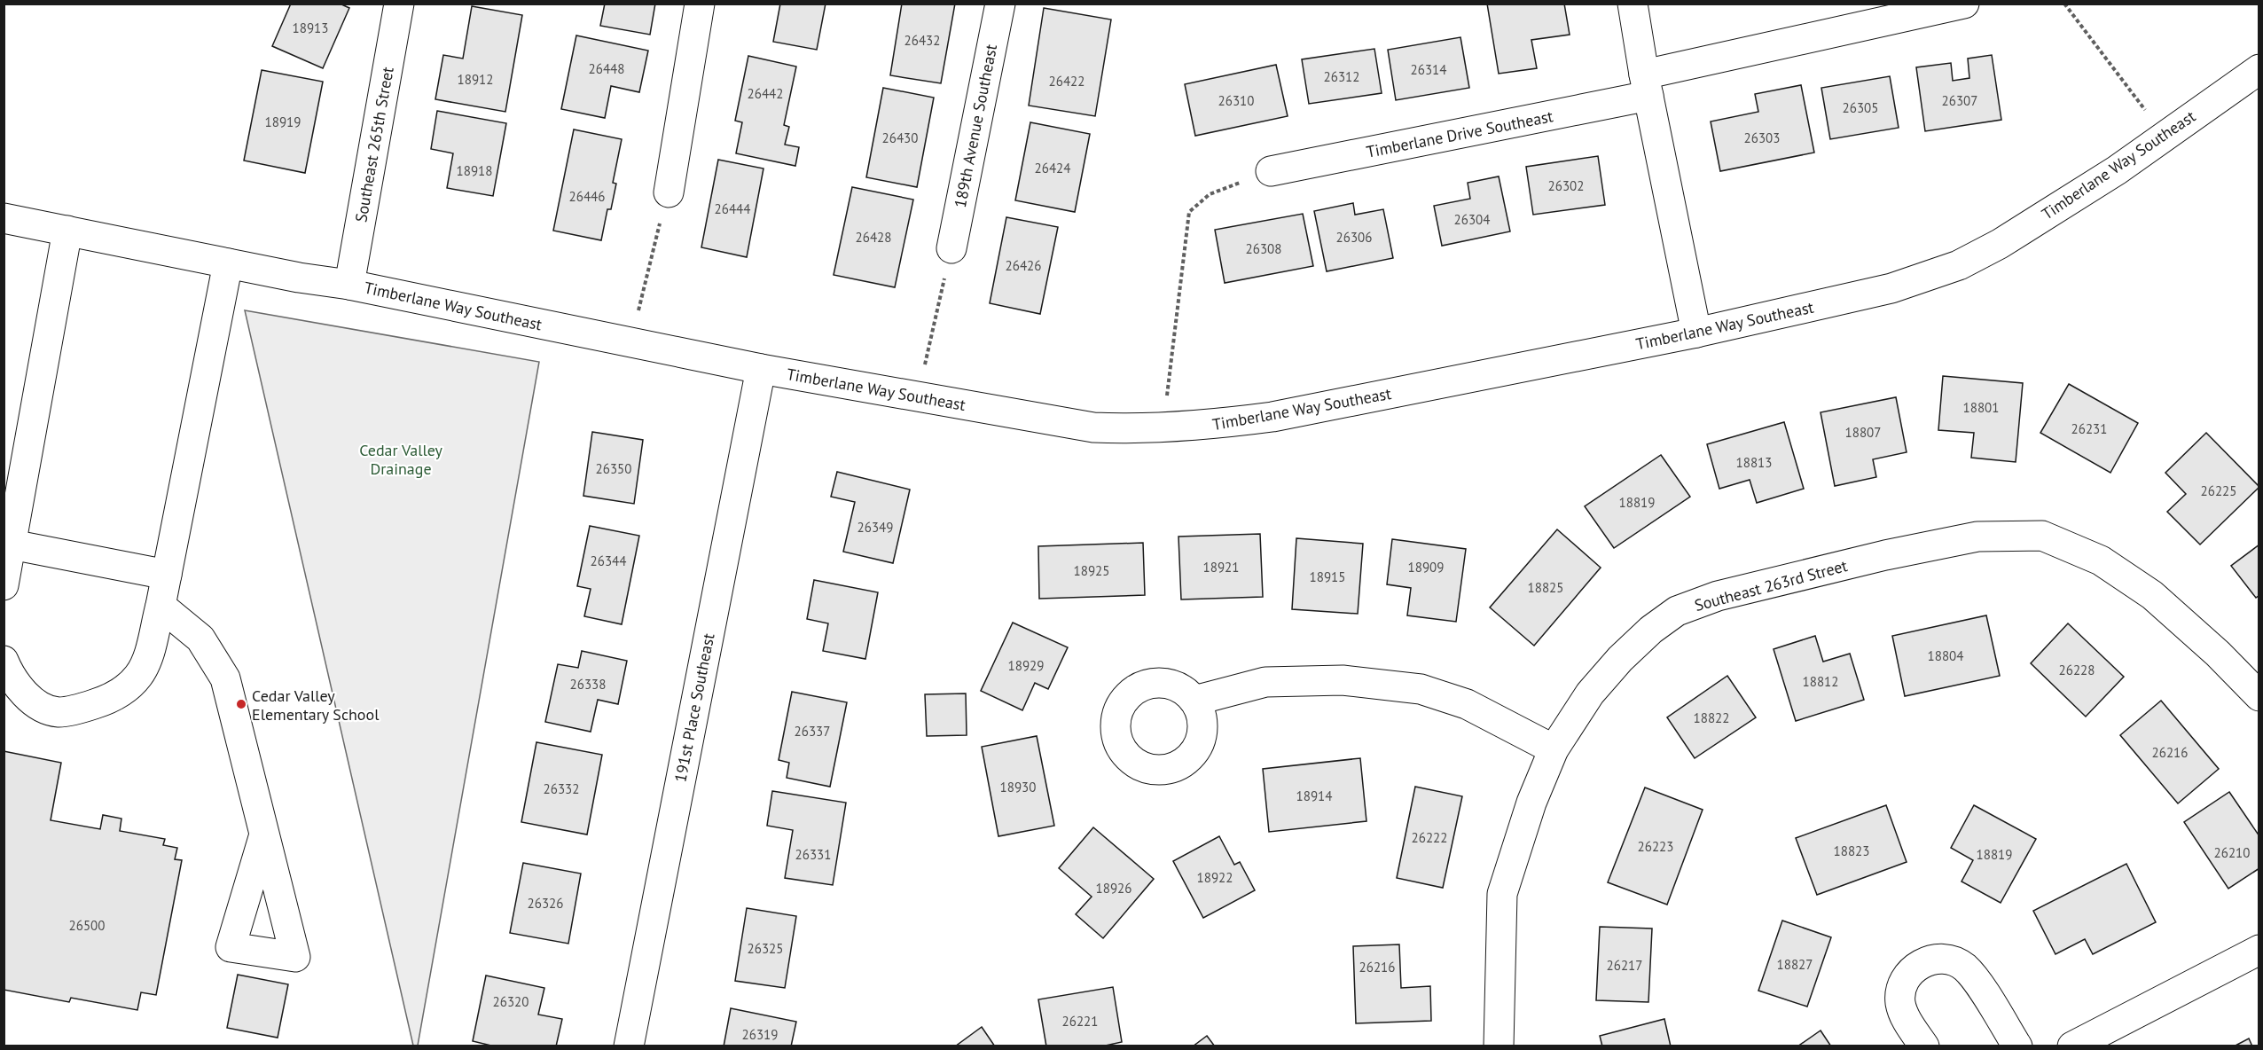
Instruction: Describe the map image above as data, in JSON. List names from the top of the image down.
{
  "streets": {
    "street": [
      "189th Avenue Southeast",
      "Timberlane Drive Southeast",
      "Southeast 265th Street",
      "Timberlane Way Southeast",
      "Southeast 263rd Street",
      "191st Place Southeast"
    ]
  },
  "crossings": [
    ["Southeast 265th Street", "Timberlane Way Southeast"],
    ["Timberlane Way Southeast", "191st Place Southeast"]
  ],
  "parks": ["Cedar Valley Drainage"],
  "places": ["Cedar Valley Elementary School"],
  "house_numbers": [
    "18913",
    "26432",
    "26448",
    "26314",
    "26312",
    "18912",
    "26422",
    "26442",
    "26310",
    "26307",
    "26305",
    "18919",
    "26430",
    "26303",
    "26424",
    "18918",
    "26302",
    "26446",
    "26444",
    "26304",
    "26428",
    "26306",
    "26308",
    "26426",
    "18801",
    "26231",
    "18807",
    "18813",
    "26350",
    "26225",
    "18819",
    "26349",
    "26344",
    "18921",
    "18909",
    "18925",
    "18915",
    "18825",
    "18804",
    "18929",
    "26228",
    "18812",
    "26338",
    "18822",
    "26337",
    "26216",
    "18930",
    "26332",
    "18914",
    "26222",
    "26223",
    "18823",
    "26210",
    "26331",
    "18819",
    "18922",
    "18926",
    "26326",
    "26500",
    "26325",
    "18827",
    "26217",
    "26216",
    "26320",
    "26221",
    "26319"
  ]
}
